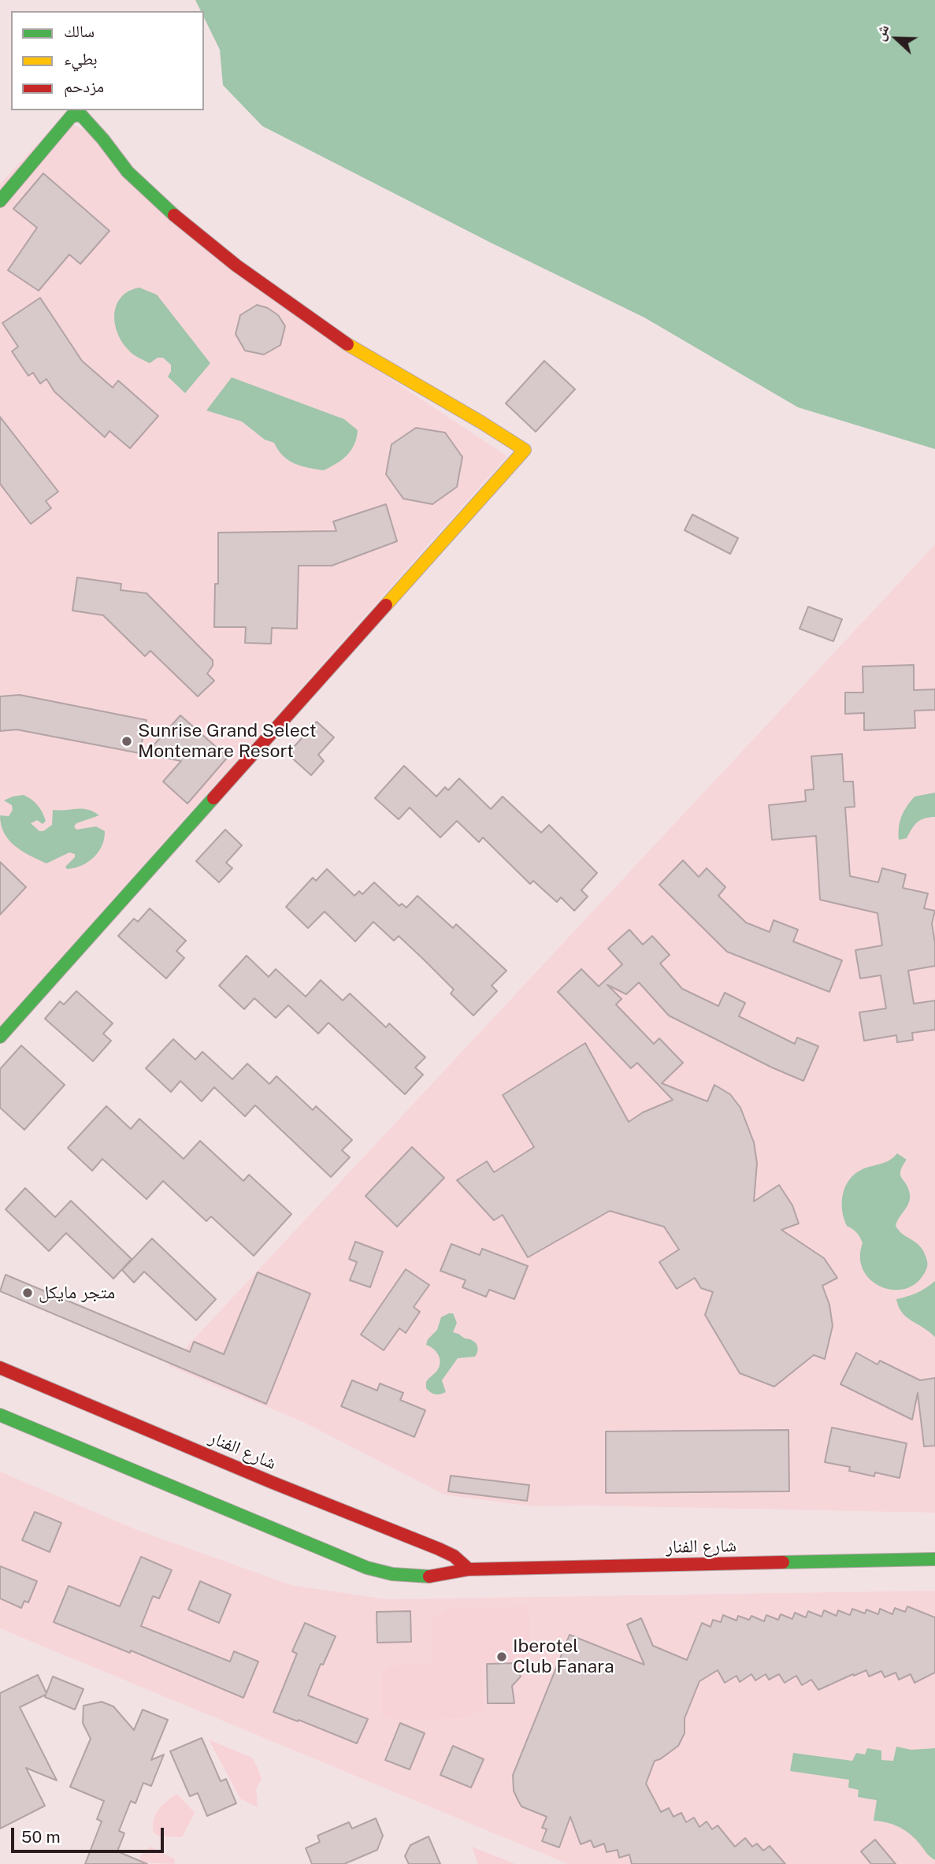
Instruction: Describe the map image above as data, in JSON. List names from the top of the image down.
{
  "streets": {
    "street": ["شارع الفنار"]
  },
  "places": ["Sunrise Grand Select Montemare Resort", "متجر مايكل", "Iberotel Club Fanara"],
  "legend": ["سالك", "بطيء", "مزدحم"],
  "scale_bar": "50 m",
  "north": "left"
}
